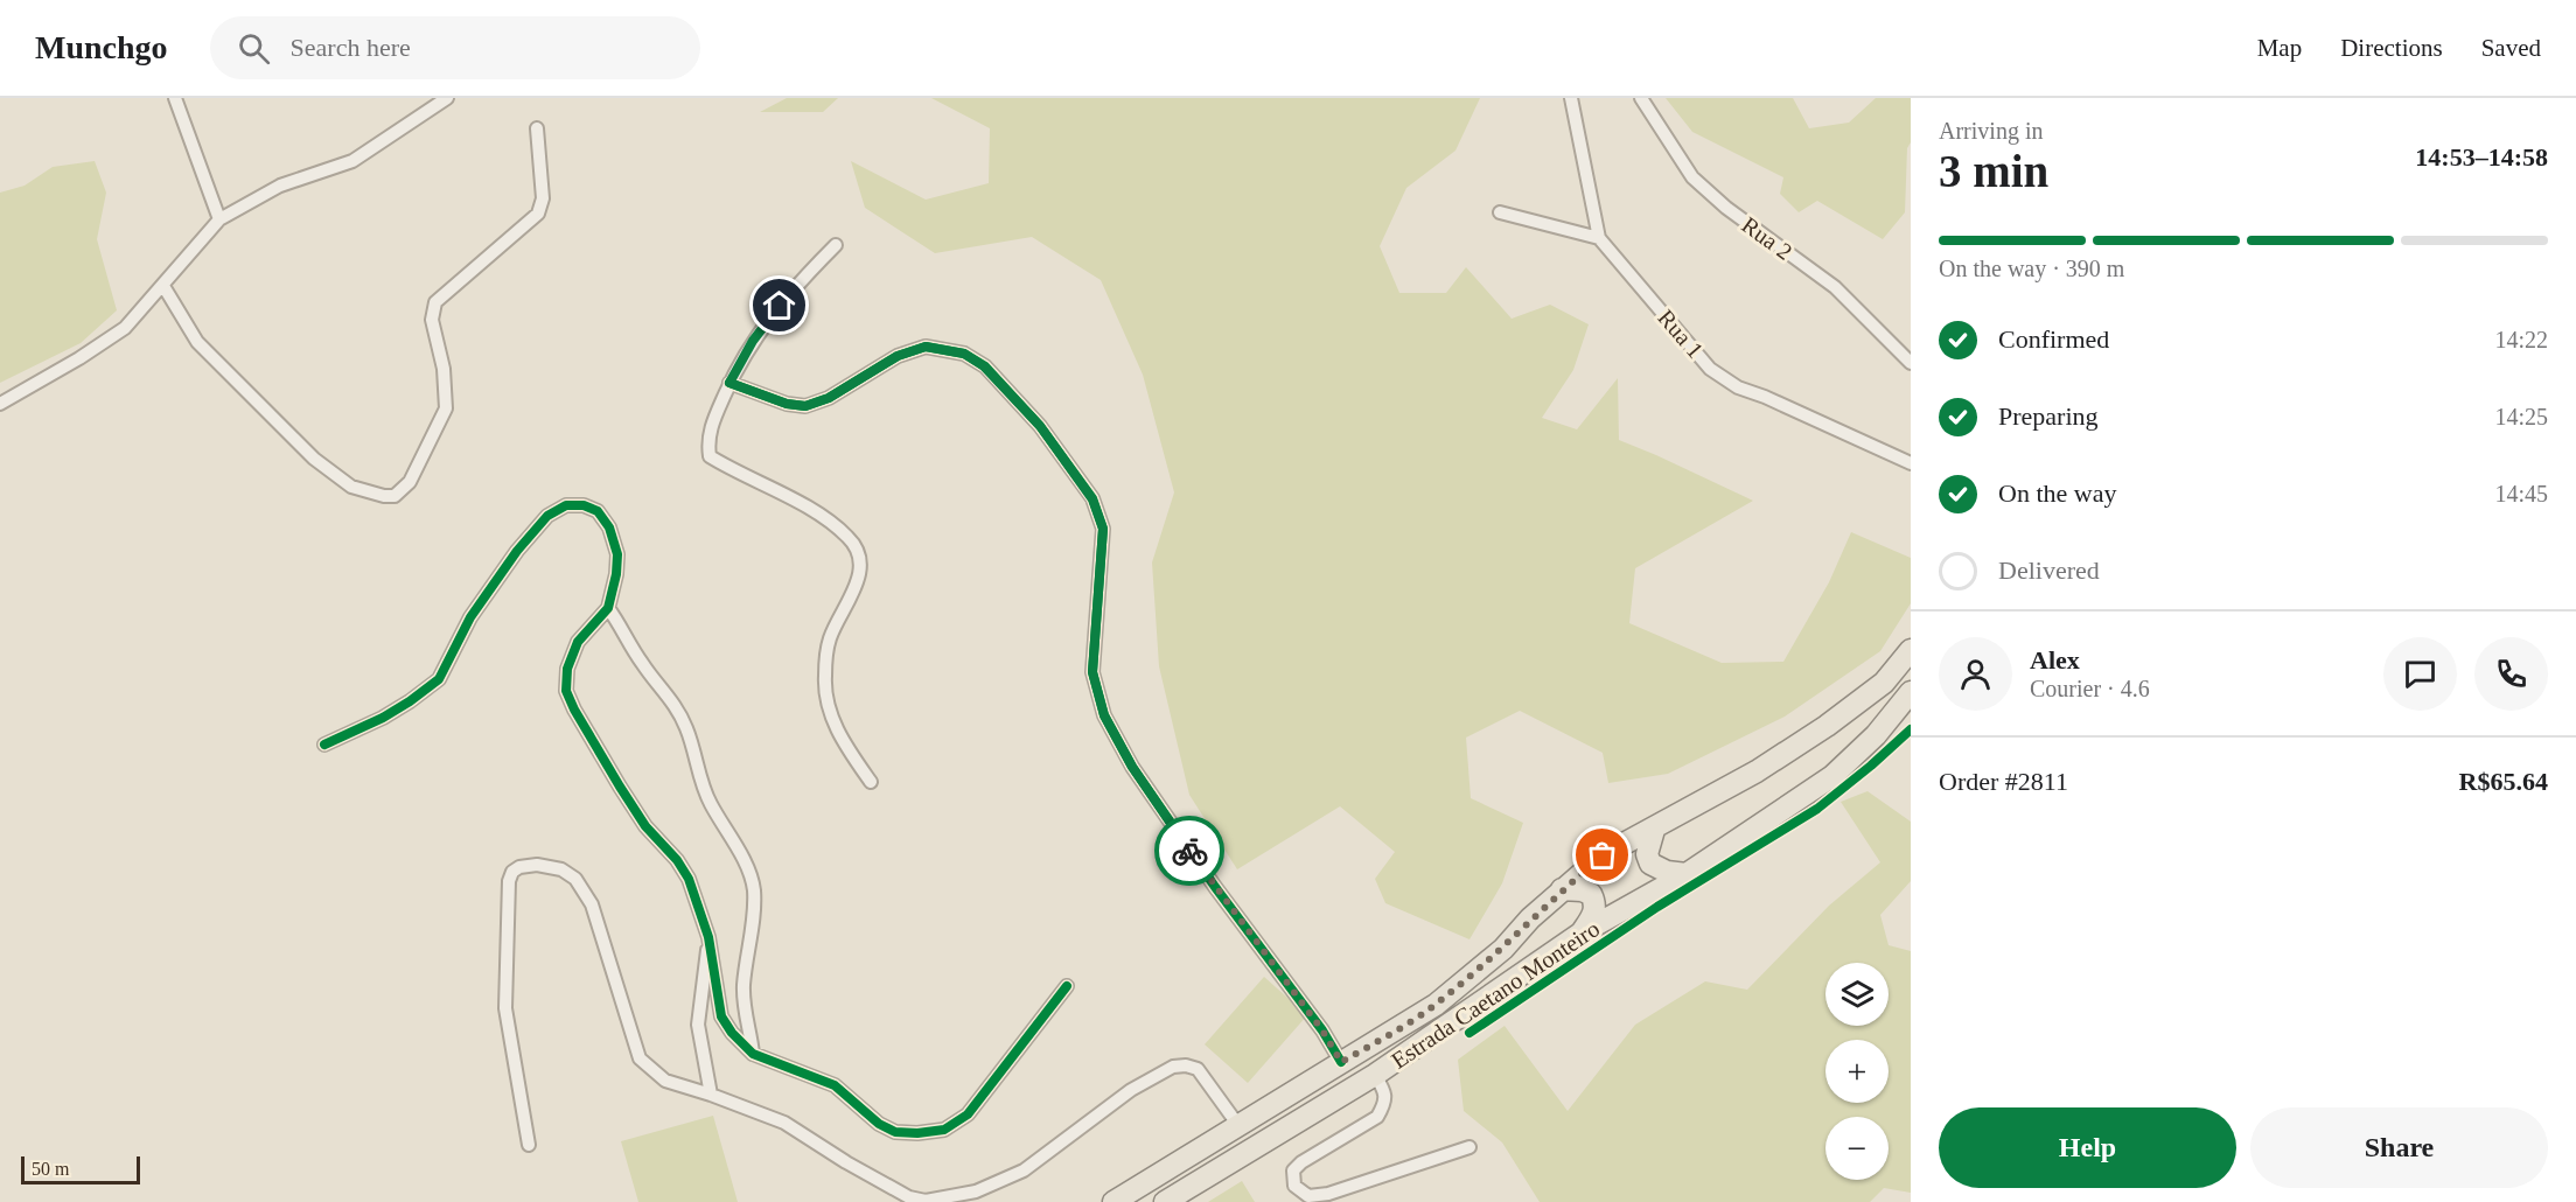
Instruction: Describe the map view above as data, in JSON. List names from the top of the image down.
{
  "streets": {
    "main road": ["Estrada Caetano Monteiro"],
    "street": ["Rua 2", "Rua 1"]
  },
  "scale_bar": "50 m",
  "page": {
    "header": "Munchgo",
    "search": "Search here",
    "nav": ["Map", "Directions", "Saved"],
    "heading": ["3 min", "Arriving in", "14:53–14:58"],
    "panel": [
      "Alex",
      "Courier · 4.6",
      "Order #2811",
      "R$65.64"
    ],
    "bar": "On the way · 390 m",
    "list": [
      ["Confirmed", "14:22"],
      ["Preparing", "14:25"],
      ["On the way", "14:45"],
      "Delivered"
    ],
    "map_buttons": ["+", "−"],
    "buttons": ["Help", "Share"],
    "scale": "50 m"
  }
}
